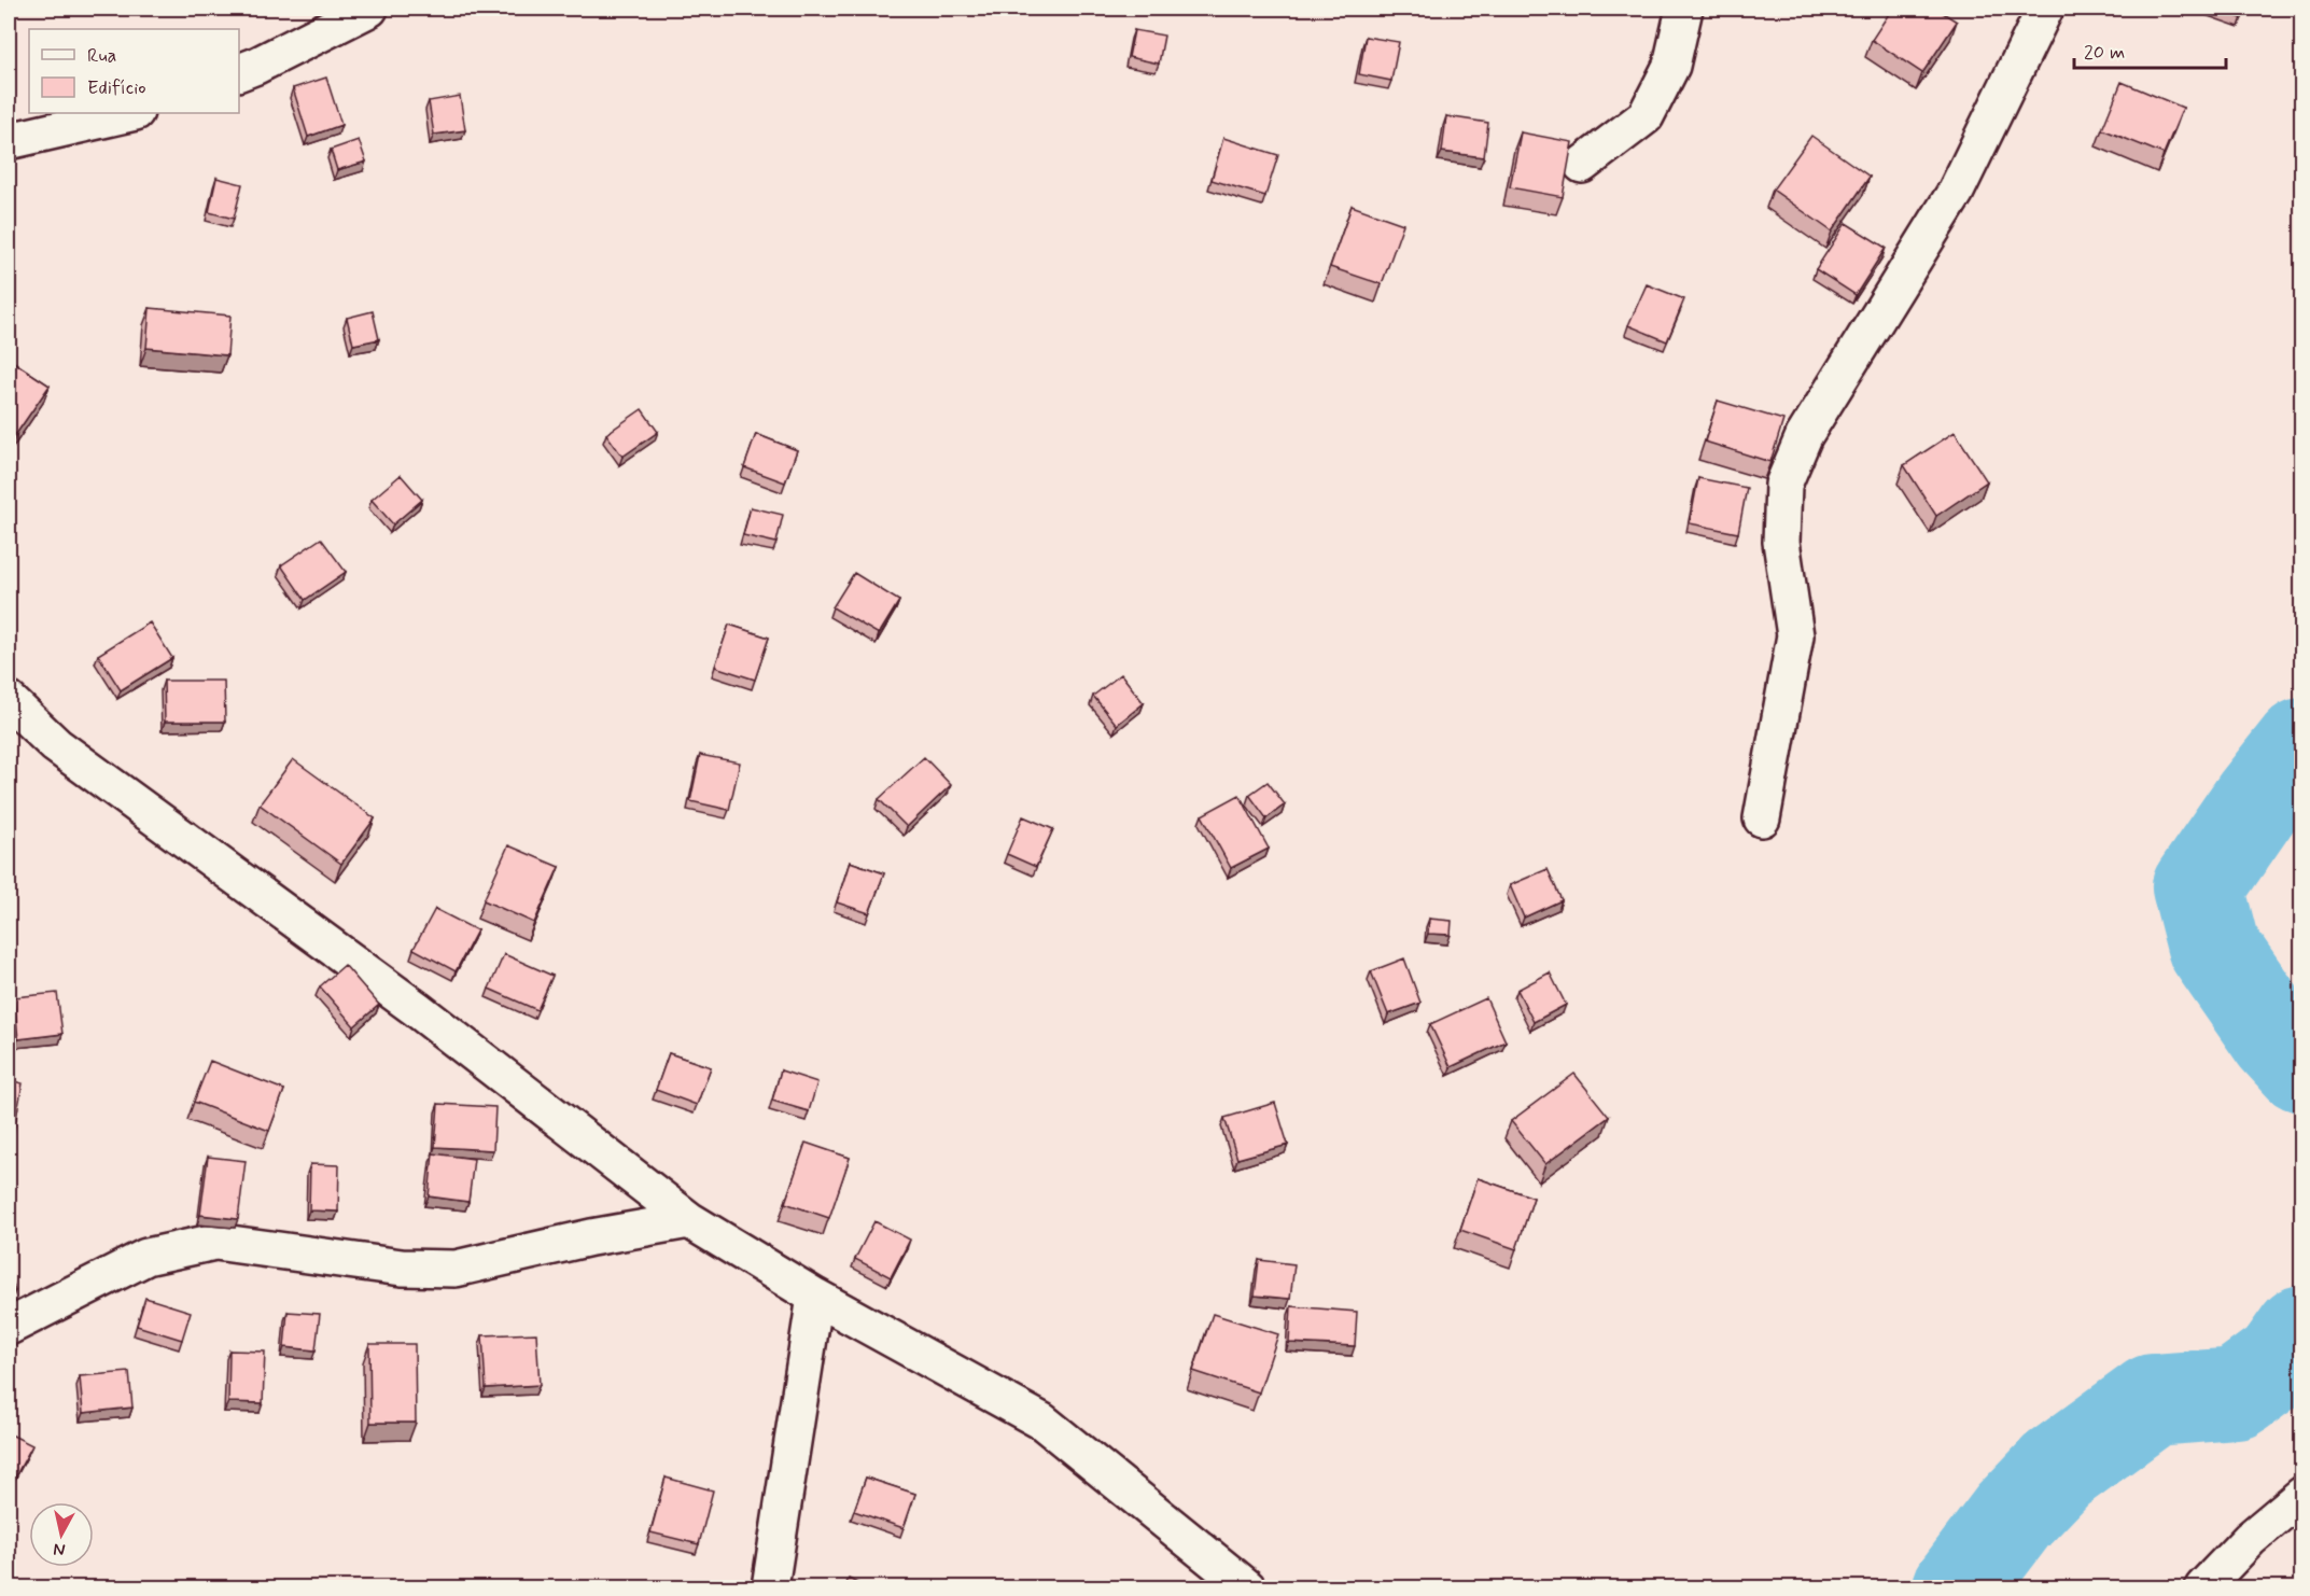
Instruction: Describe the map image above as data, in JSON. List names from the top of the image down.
{
  "legend": ["Rua", "Edifício"],
  "scale_bar": "20 m",
  "north": "bottom"
}
